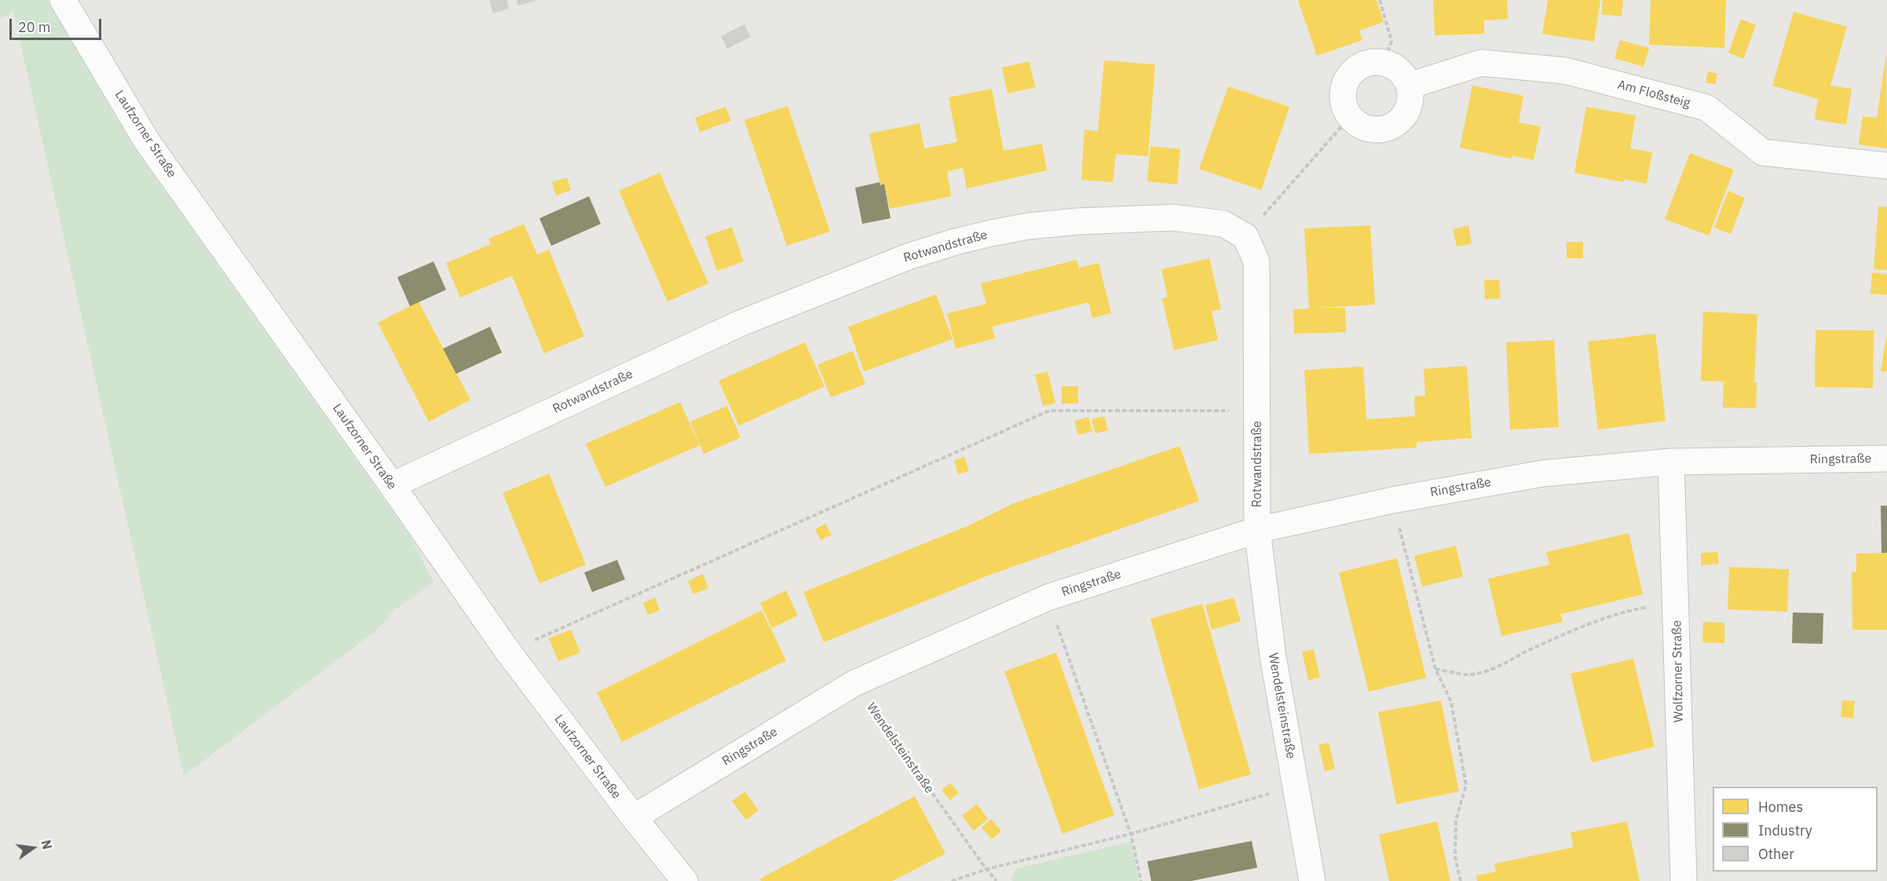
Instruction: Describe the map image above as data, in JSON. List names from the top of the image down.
{
  "streets": {
    "street": [
      "Am Floßsteig",
      "Laufzorner Straße",
      "Rotwandstraße",
      "Ringstraße",
      "Wolfzorner Straße",
      "Wendelsteinstraße"
    ]
  },
  "crossings": [
    ["Laufzorner Straße", "Rotwandstraße"],
    ["Laufzorner Straße", "Ringstraße"],
    ["Rotwandstraße", "Ringstraße"],
    ["Rotwandstraße", "Wendelsteinstraße"],
    ["Ringstraße", "Wolfzorner Straße"],
    ["Ringstraße", "Wendelsteinstraße"]
  ],
  "legend": ["Homes", "Industry", "Other"],
  "scale_bar": "20 m",
  "north": "right"
}
